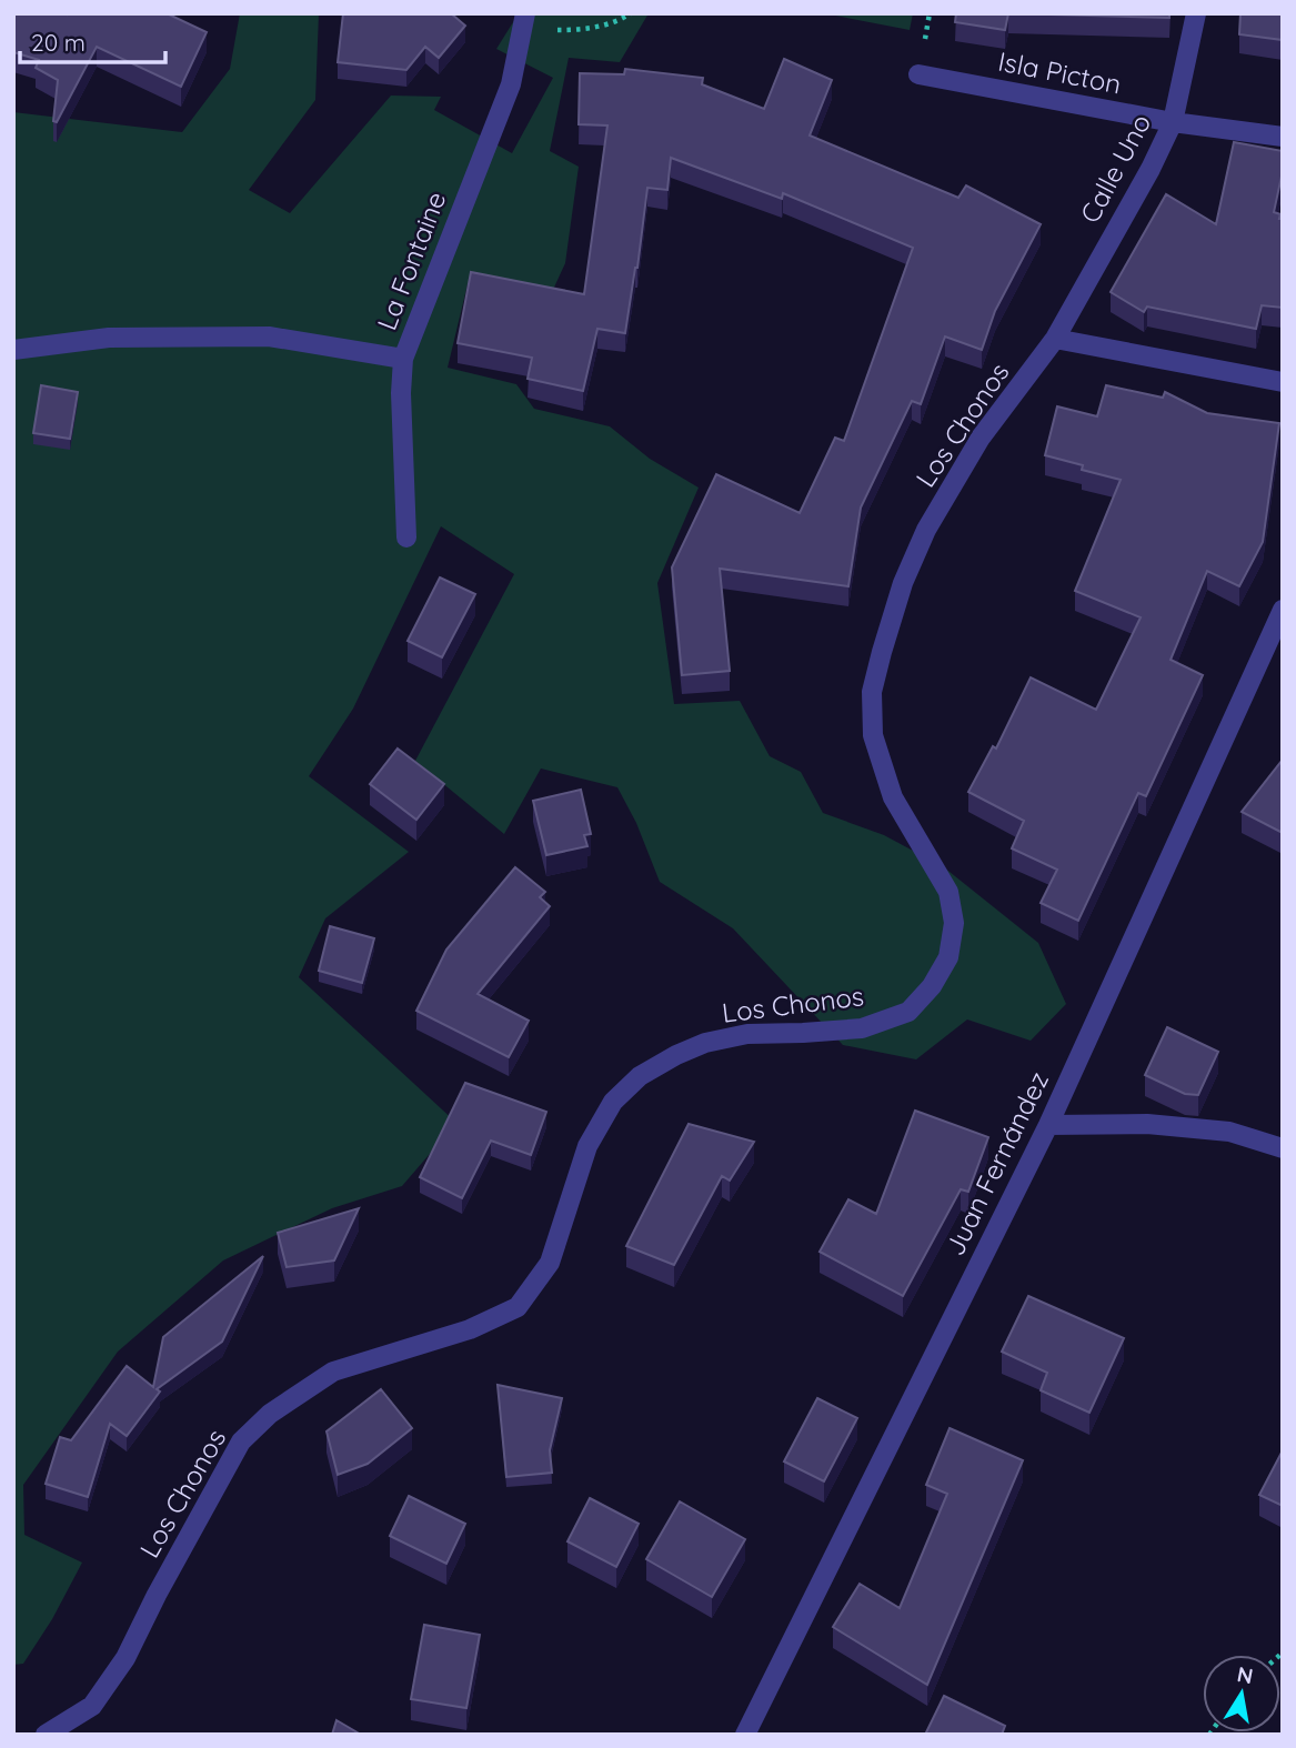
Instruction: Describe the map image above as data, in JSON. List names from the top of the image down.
{
  "streets": {
    "street": [
      "Isla Picton",
      "Calle Uno",
      "La Fontaine",
      "Los Chonos",
      "Juan Fernández"
    ]
  },
  "crossings": [
    ["Isla Picton", "Calle Uno"],
    ["Calle Uno", "Los Chonos"]
  ],
  "scale_bar": "20 m",
  "north": "top"
}
